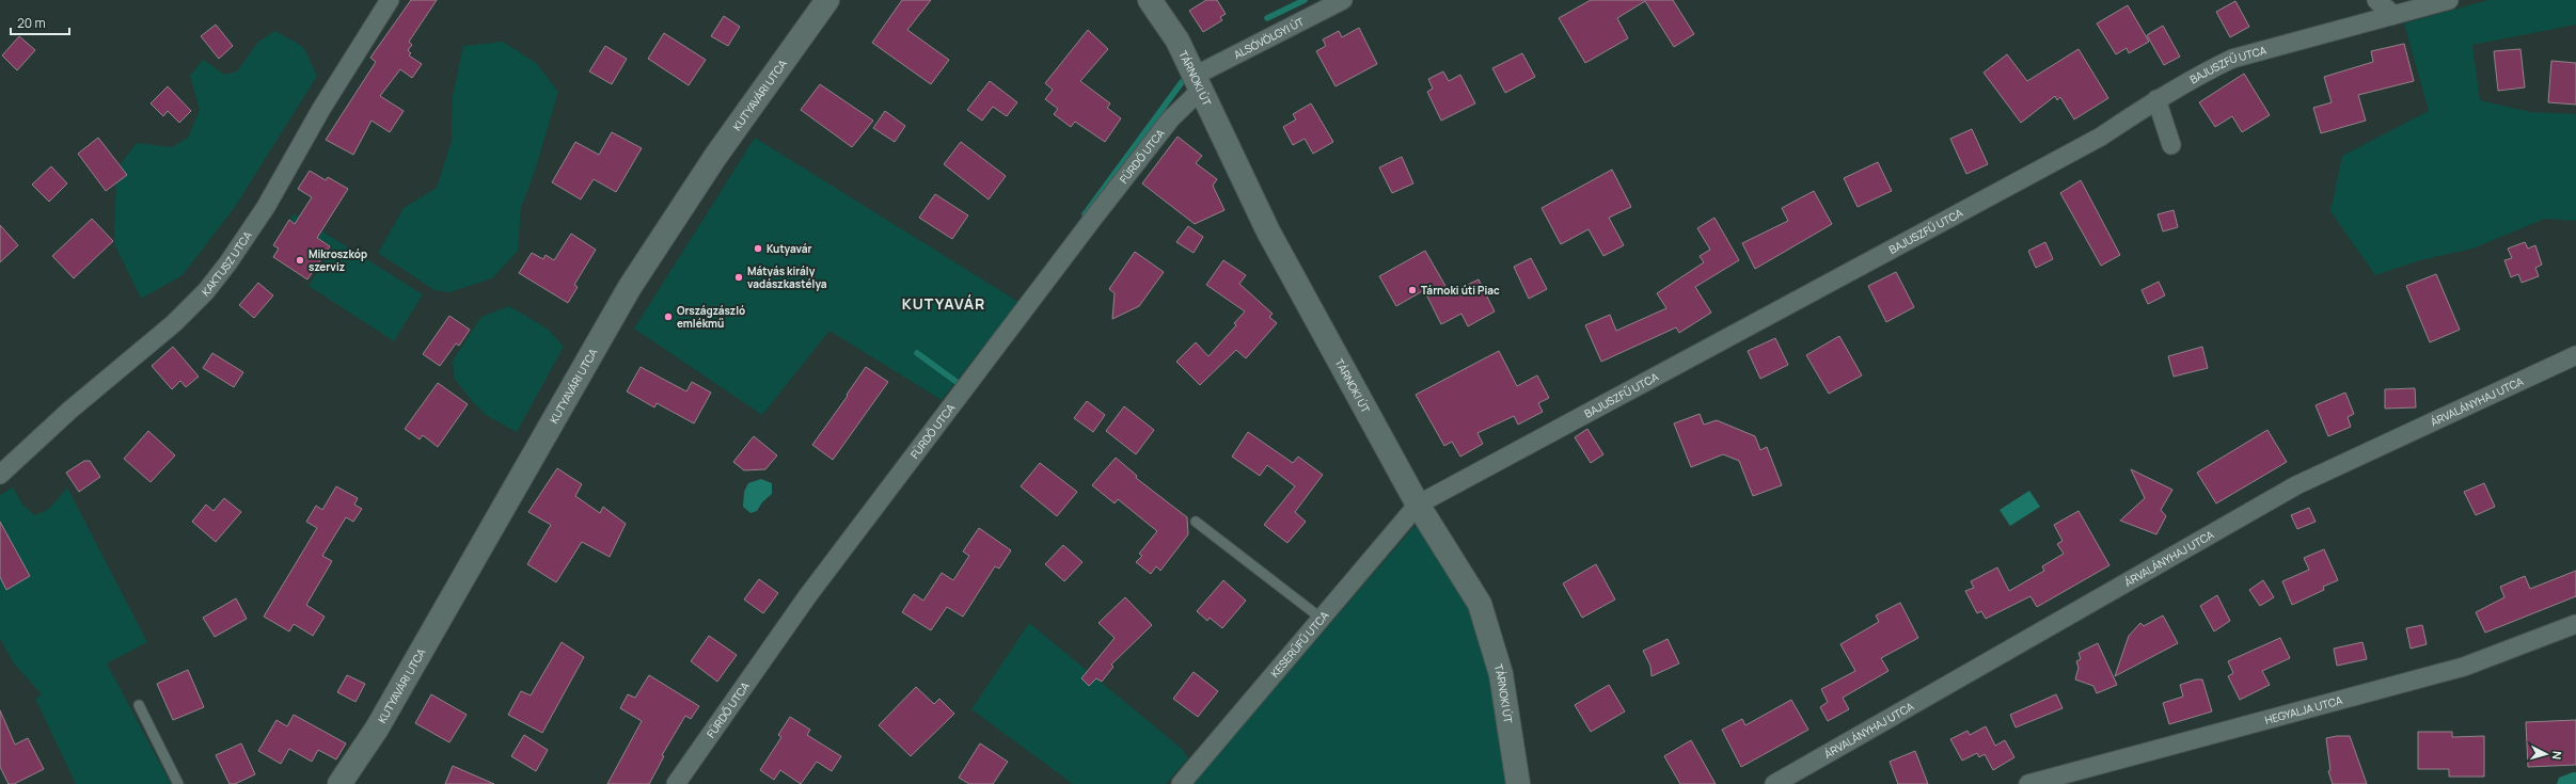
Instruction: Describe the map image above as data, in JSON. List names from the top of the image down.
{
  "streets": {
    "street": [
      "ALSÓVÖLGYI ÚT",
      "BAJUSZFŰ UTCA",
      "TÁRNOKI ÚT",
      "KUTYAVÁRI UTCA",
      "FÜRDŐ UTCA",
      "KAKTUSZ UTCA",
      "ÁRVALÁNYHAJ UTCA",
      "KESERŰFŰ UTCA",
      "HEGYALJA UTCA"
    ]
  },
  "crossings": [
    ["ALSÓVÖLGYI ÚT", "TÁRNOKI ÚT"],
    ["ALSÓVÖLGYI ÚT", "FÜRDŐ UTCA"],
    ["BAJUSZFŰ UTCA", "TÁRNOKI ÚT"],
    ["BAJUSZFŰ UTCA", "KESERŰFŰ UTCA"],
    ["TÁRNOKI ÚT", "FÜRDŐ UTCA"],
    ["TÁRNOKI ÚT", "KESERŰFŰ UTCA"]
  ],
  "districts": ["KUTYAVÁR"],
  "places": [
    "Kutyavár",
    "Mikroszkóp szerviz",
    "Mátyás király vadászkastélya",
    "Tárnoki úti Piac",
    "Országzászló emlékmű"
  ],
  "scale_bar": "20 m",
  "north": "right"
}
